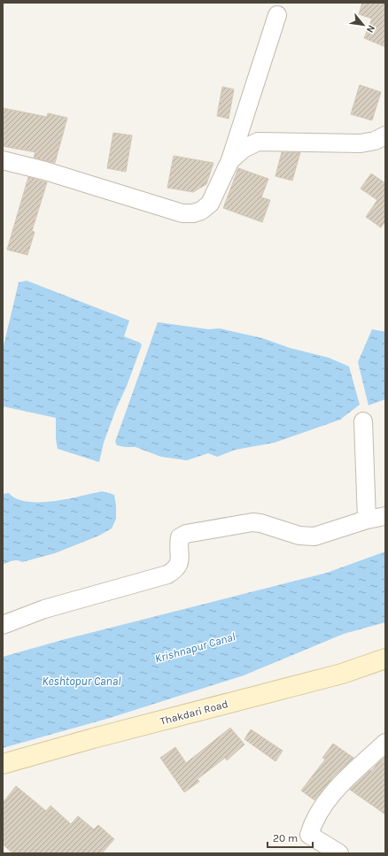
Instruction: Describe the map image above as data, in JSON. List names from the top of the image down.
{
  "streets": {
    "street": ["Thakdari Road"]
  },
  "water": ["Krishnapur Canal", "Keshtopur Canal"],
  "scale_bar": "20 m",
  "north": "bottom right"
}
